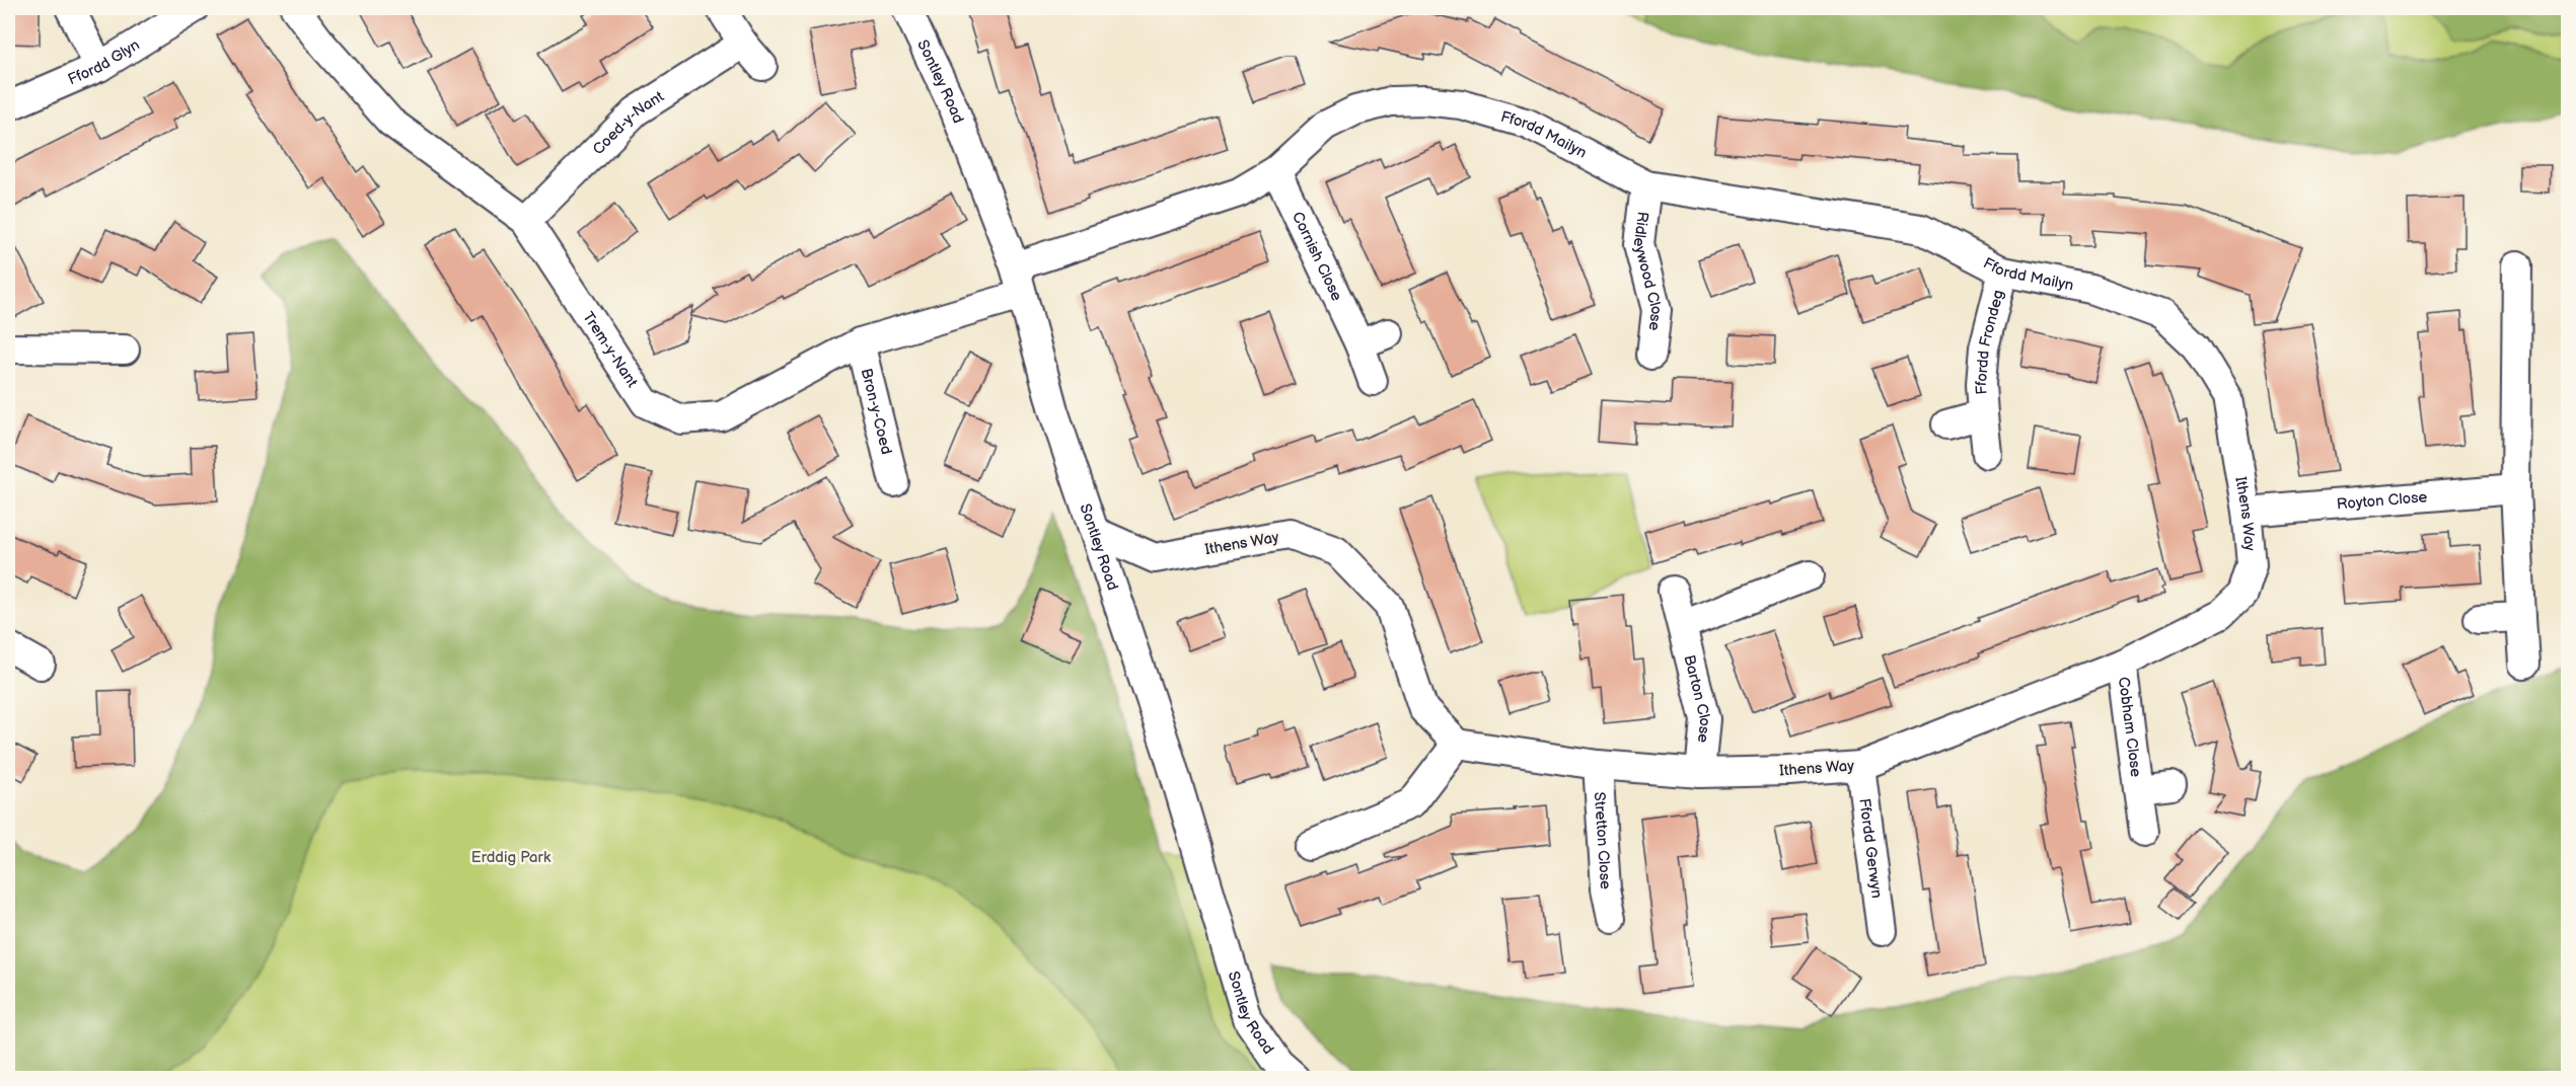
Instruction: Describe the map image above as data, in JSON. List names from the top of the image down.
{
  "streets": {
    "street": [
      "Ffordd Glyn",
      "Sontley Road",
      "Coed-y-Nant",
      "Ffordd Mailyn",
      "Cornish Close",
      "Ridleywood Close",
      "Ffordd Frondeg",
      "Trem-y-Nant",
      "Bron-y-Coed",
      "Royton Close",
      "Ithens Way",
      "Barton Close",
      "Cobham Close",
      "Stretton Close",
      "Ffordd Gerwyn"
    ]
  },
  "crossings": [
    ["Sontley Road", "Ffordd Mailyn"],
    ["Sontley Road", "Trem-y-Nant"],
    ["Sontley Road", "Ithens Way"],
    ["Coed-y-Nant", "Trem-y-Nant"],
    ["Ffordd Mailyn", "Cornish Close"],
    ["Ffordd Mailyn", "Ridleywood Close"],
    ["Ffordd Mailyn", "Ffordd Frondeg"],
    ["Ffordd Mailyn", "Ithens Way"],
    ["Trem-y-Nant", "Bron-y-Coed"],
    ["Royton Close", "Ithens Way"],
    ["Ithens Way", "Barton Close"],
    ["Ithens Way", "Cobham Close"],
    ["Ithens Way", "Stretton Close"],
    ["Ithens Way", "Ffordd Gerwyn"]
  ],
  "parks": ["Erddig Park"]
}
